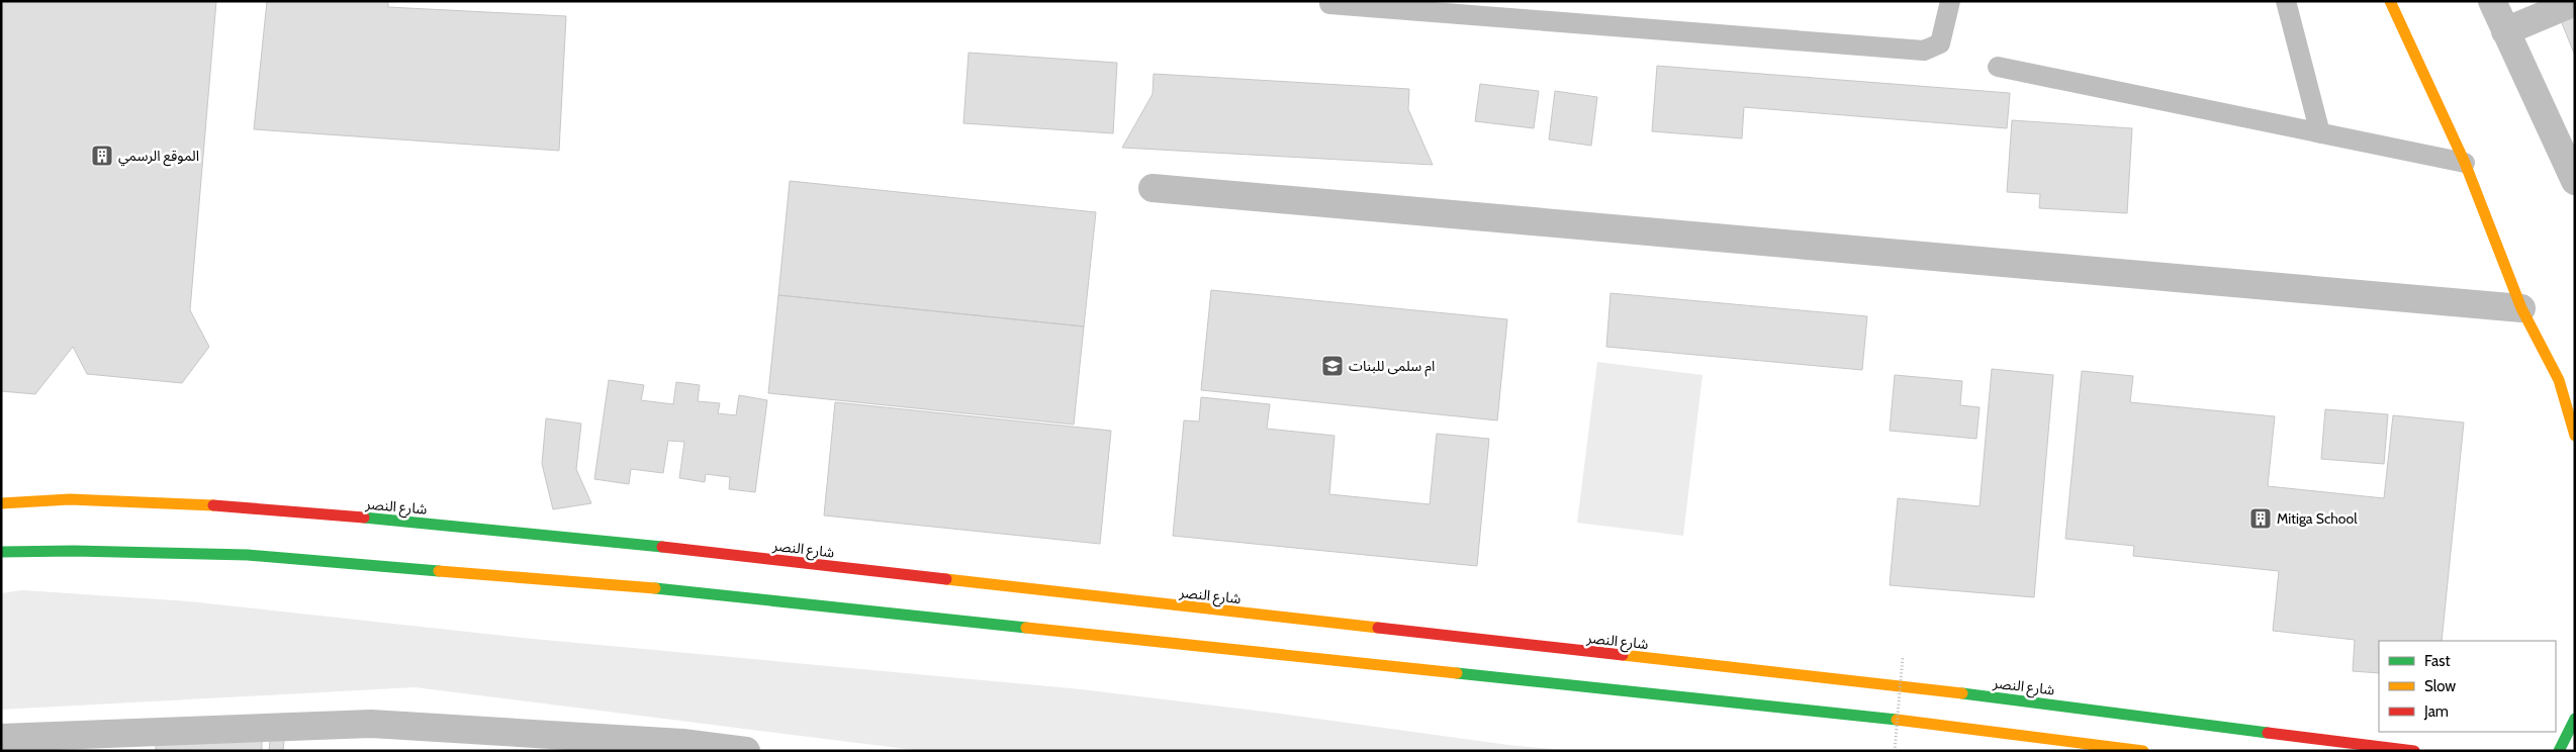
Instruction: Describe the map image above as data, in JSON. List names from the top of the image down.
{
  "streets": {
    "main road": ["شارع النصر"]
  },
  "places": {
    "building": ["الموقع الرسمي", "Mitiga School"],
    "school or university": ["ام سلمى للبنات"]
  },
  "legend": ["Fast", "Slow", "Jam"]
}
